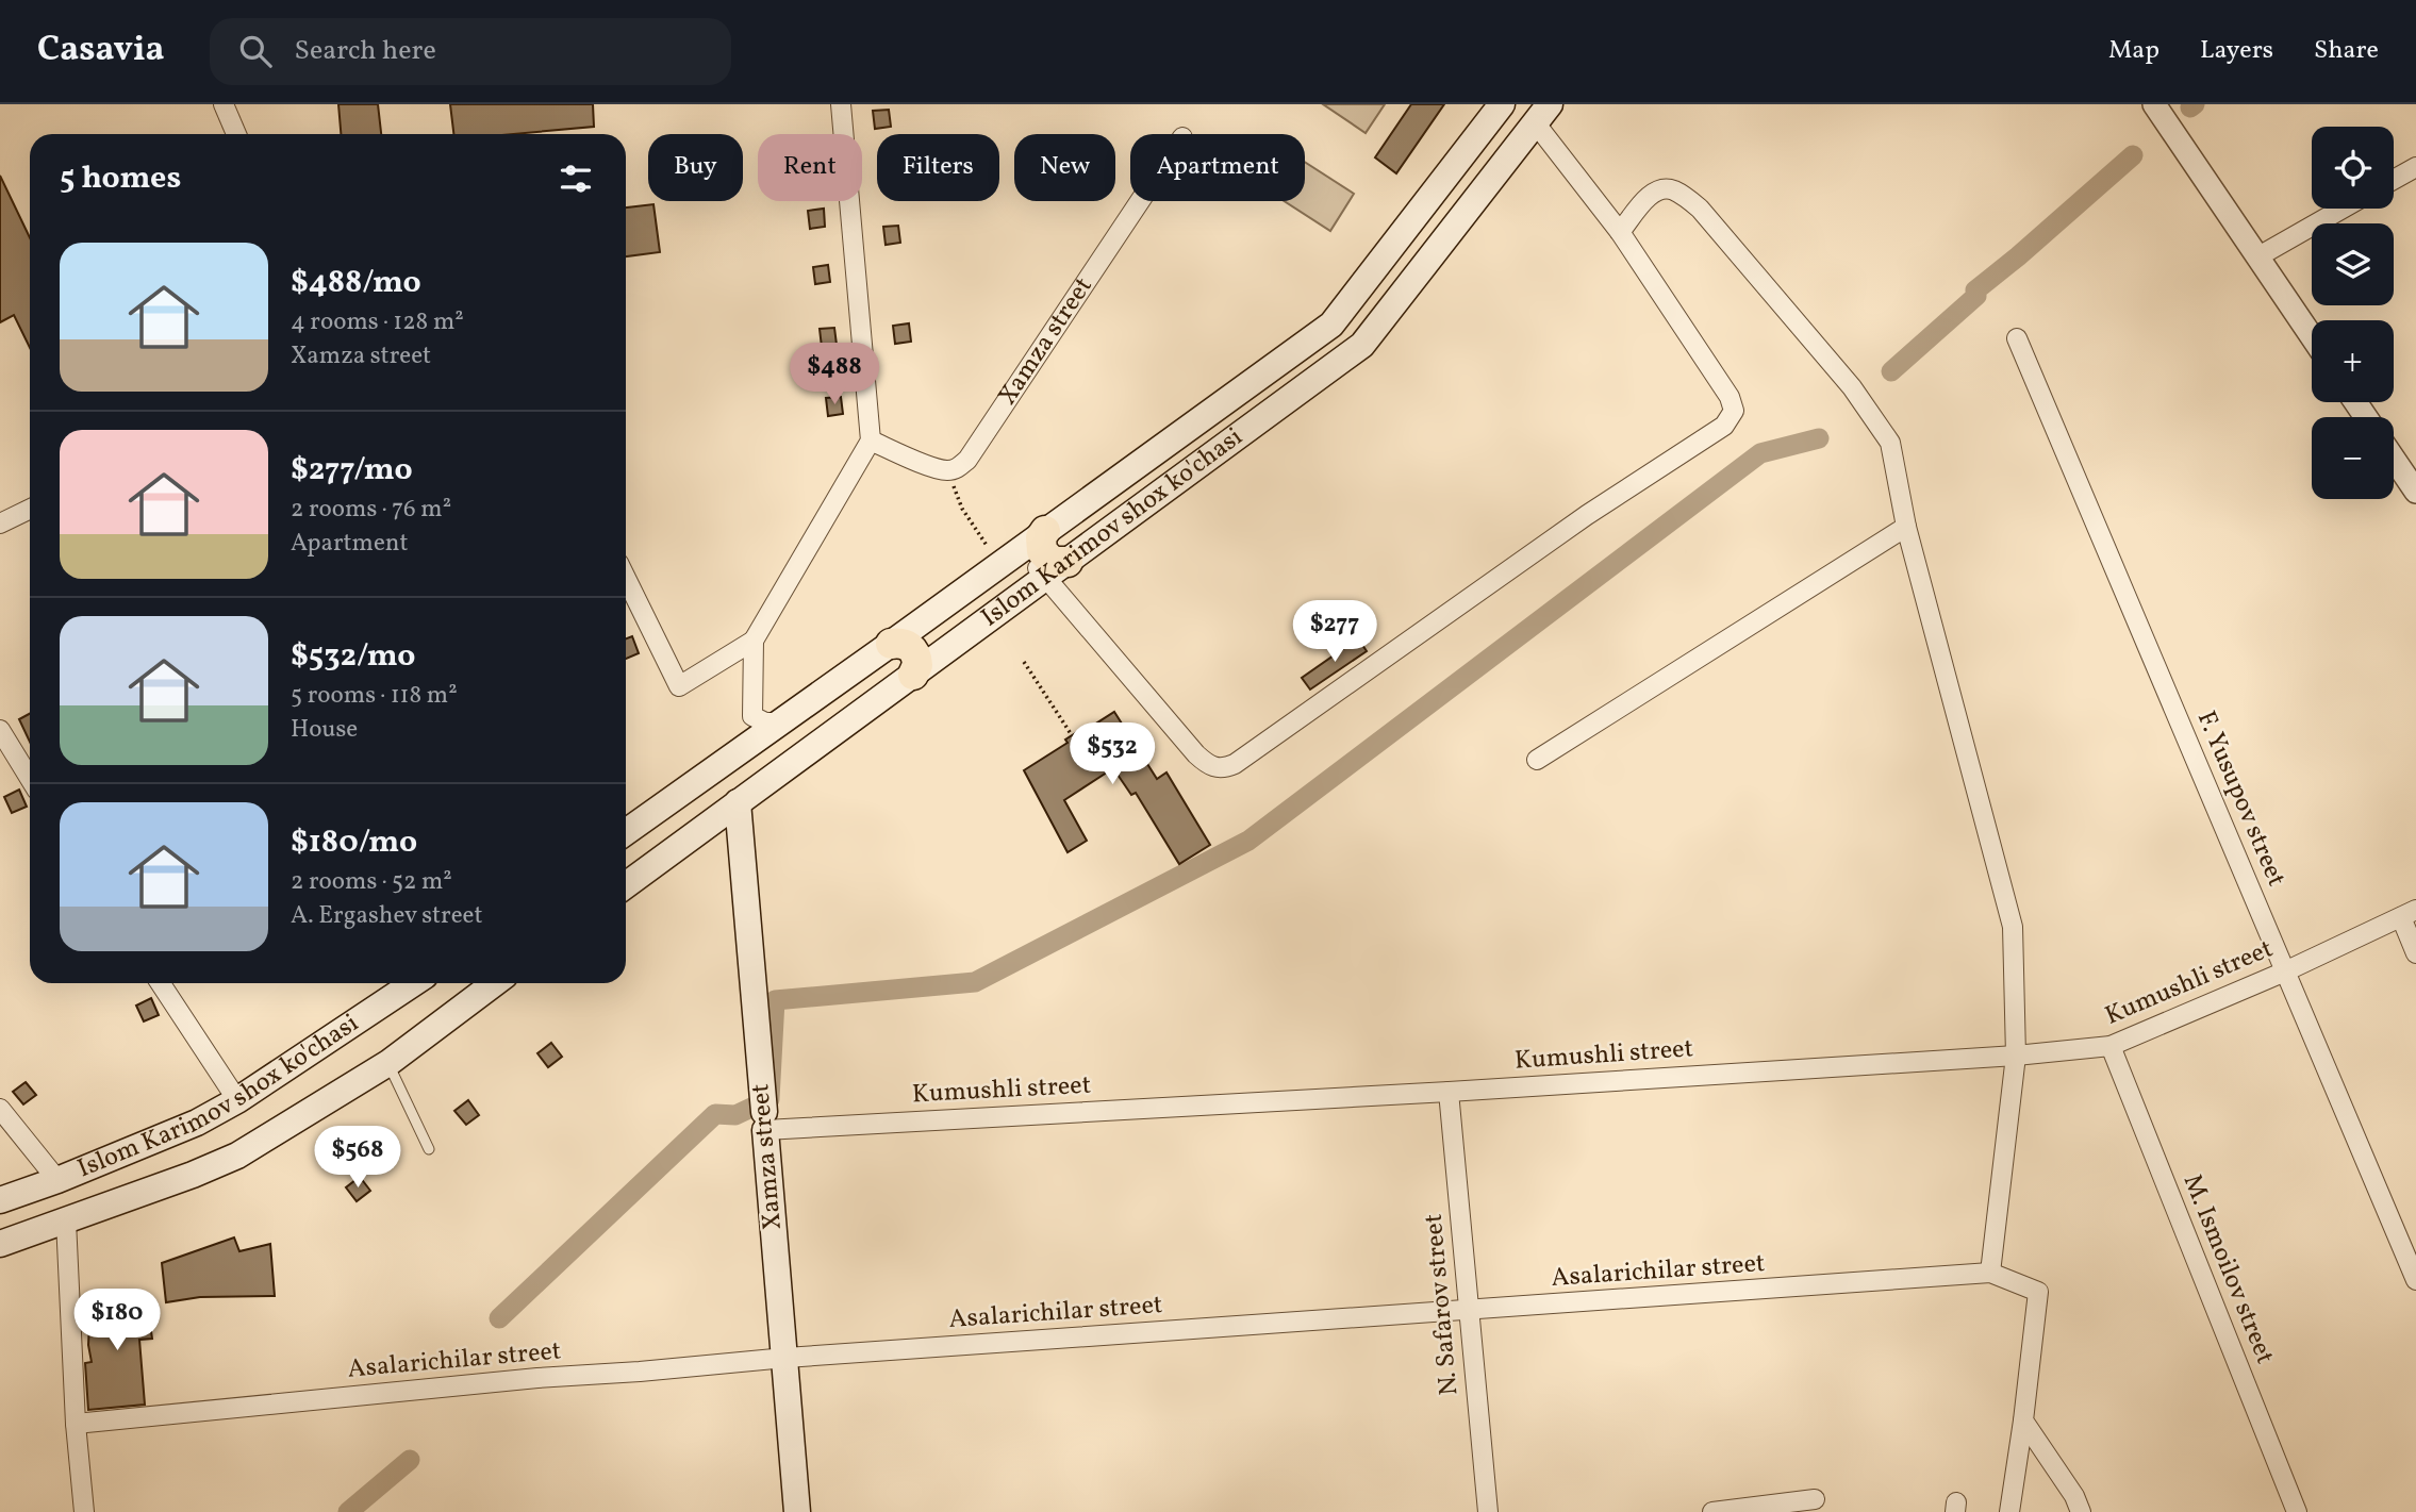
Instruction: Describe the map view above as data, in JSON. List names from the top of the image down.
{
  "streets": {
    "main road": ["Xamza street", "Islom Karimov shox ko'chasi"],
    "street": [
      "F. Yusupov street",
      "Kumushli street",
      "M. Ismoilov street",
      "Asalarichilar street",
      "N. Safarov street"
    ]
  },
  "crossings": [
    ["Xamza street", "Islom Karimov shox ko'chasi"],
    ["Xamza street", "Kumushli street"],
    ["Xamza street", "Asalarichilar street"],
    ["F. Yusupov street", "Kumushli street"],
    ["Kumushli street", "M. Ismoilov street"],
    ["Kumushli street", "N. Safarov street"],
    ["Asalarichilar street", "N. Safarov street"]
  ],
  "page": {
    "header": "Casavia",
    "search": "Search here",
    "nav": ["Map", "Layers", "Share"],
    "map_buttons": ["+", "−"],
    "chip": [
      "Buy",
      "Rent",
      "Filters",
      "New",
      "Apartment"
    ],
    "heading": "5 homes",
    "list": [
      {
        "name": "$488/mo",
        "note": "4 rooms · 128 m² · Xamza street"
      },
      {
        "name": "$277/mo",
        "note": "2 rooms · 76 m² · Apartment"
      },
      {
        "name": "$532/mo",
        "note": "5 rooms · 118 m² · House"
      },
      {
        "name": "$180/mo",
        "note": "2 rooms · 52 m² · A. Ergashev street"
      }
    ],
    "price": [
      "$488",
      "$277",
      "$532",
      "$568",
      "$180"
    ]
  }
}
